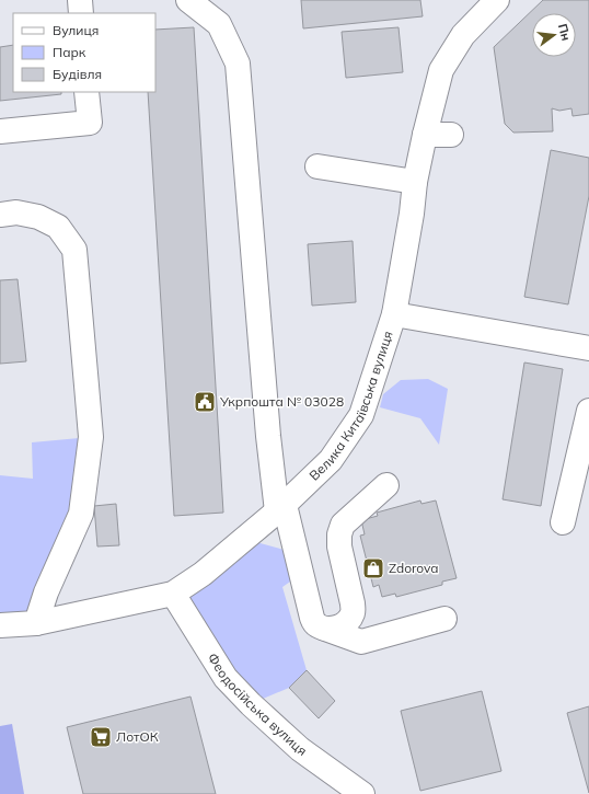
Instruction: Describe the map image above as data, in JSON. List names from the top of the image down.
{
  "streets": {
    "street": ["Велика Китаївська вулиця", "Феодосійська вулиця"]
  },
  "crossings": [
    ["Велика Китаївська вулиця", "Феодосійська вулиця"]
  ],
  "places": {
    "public building": ["Укрпошта № 03028"],
    "shop": ["Zdorova"],
    "supermarket": ["ЛотОК"]
  },
  "legend": ["Вулиця", "Парк", "Будівля"],
  "north": "right"
}
